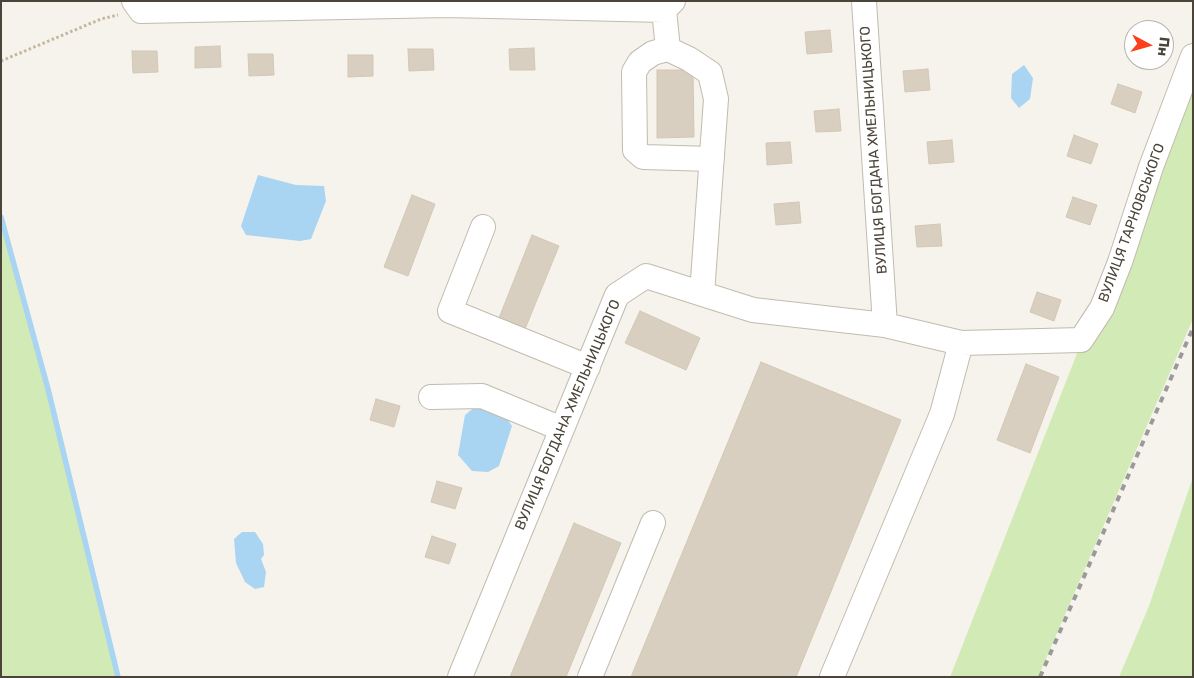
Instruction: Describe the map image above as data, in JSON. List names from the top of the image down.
{
  "streets": {
    "street": ["ВУЛИЦЯ БОГДАНА ХМЕЛЬНИЦЬКОГО", "ВУЛИЦЯ ТАРНОВСЬКОГО"]
  },
  "crossings": [
    ["ВУЛИЦЯ БОГДАНА ХМЕЛЬНИЦЬКОГО", "ВУЛИЦЯ ТАРНОВСЬКОГО"]
  ],
  "north": "right"
}
